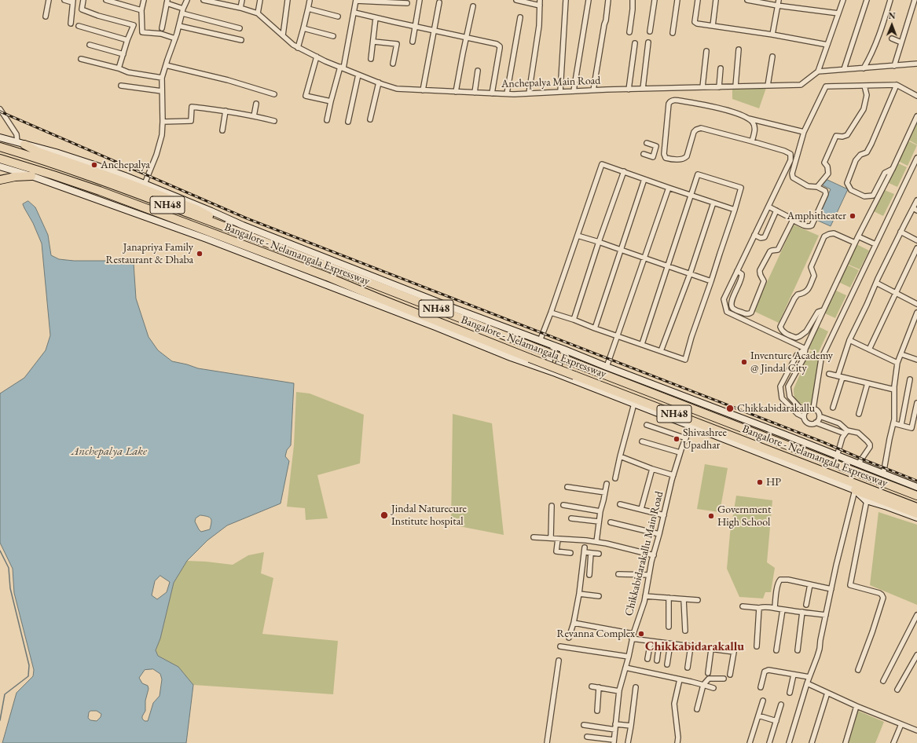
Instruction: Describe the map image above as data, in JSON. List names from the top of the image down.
{
  "streets": {
    "highway": ["NH48", "Bangalore - Nelamangala Expressway"],
    "street": ["Anchepalya Main Road", "Chikkabidarakallu Main Road"]
  },
  "districts": ["Chikkabidarakallu"],
  "water": ["Anchepalya Lake"],
  "places": [
    "Anchepalya",
    "Amphitheater",
    "Janapriya Family Restaurant & Dhaba",
    "Inventure Academy @ Jindal City",
    "Chikkabidarakallu",
    "Shivashree Upadhar",
    "HP",
    "Jindal Naturecure Institute hospital",
    "Government High School",
    "Revanna Complex"
  ],
  "north": "top"
}
